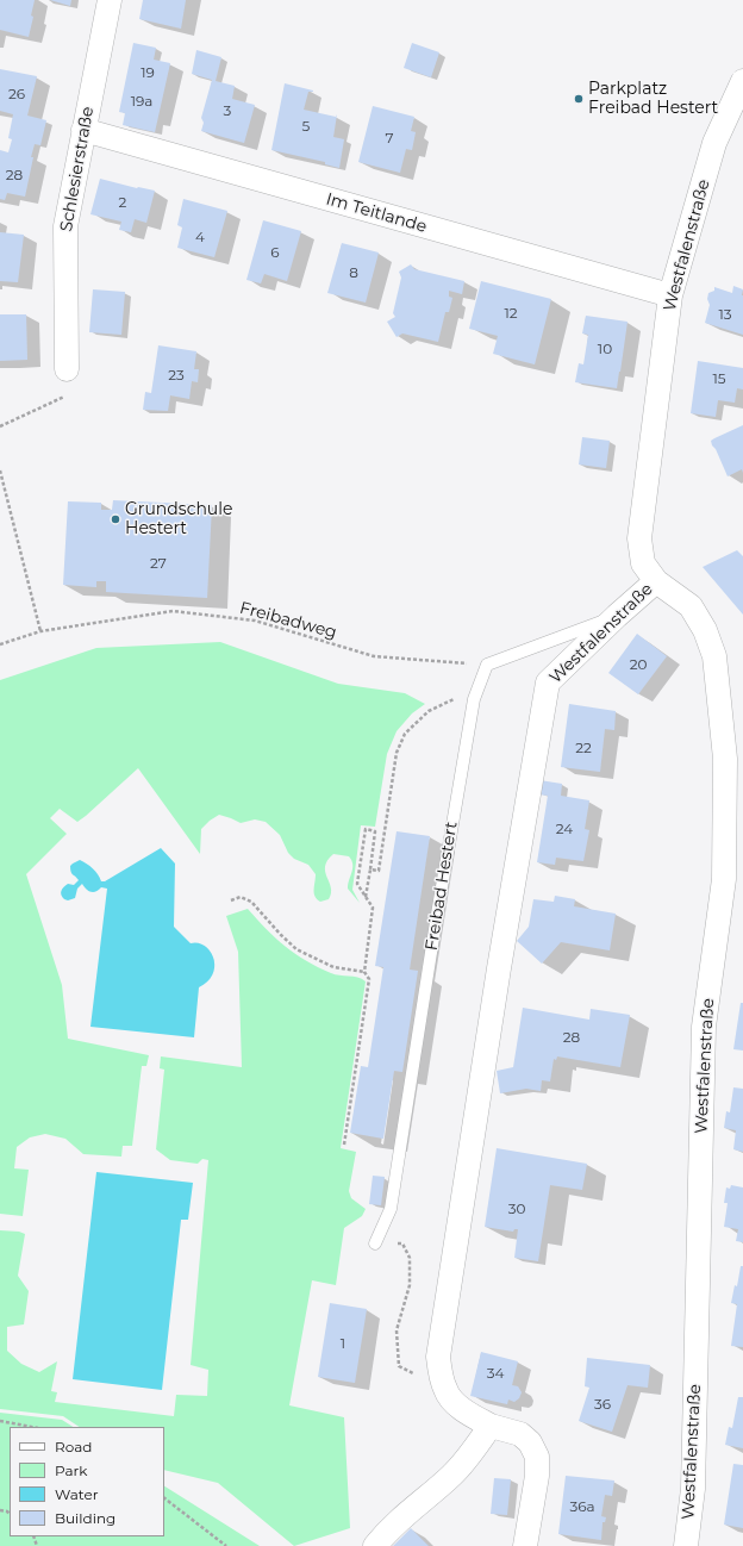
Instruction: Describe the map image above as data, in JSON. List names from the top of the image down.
{
  "streets": {
    "street": ["Schlesierstraße", "Im Teitlande", "Westfalenstraße"],
    "lane": ["Freibad Hestert"],
    "path": ["Freibadweg"]
  },
  "crossings": [
    ["Schlesierstraße", "Im Teitlande"],
    ["Im Teitlande", "Westfalenstraße"],
    ["Freibadweg", "Freibad Hestert"]
  ],
  "places": ["Parkplatz Freibad Hestert", "Grundschule Hestert"],
  "house_numbers": [
    "19",
    "26",
    "19a",
    "3",
    "5",
    "7",
    "28",
    "2",
    "4",
    "6",
    "8",
    "12",
    "13",
    "10",
    "23",
    "15",
    "27",
    "20",
    "22",
    "24",
    "28",
    "30",
    "1",
    "34",
    "36",
    "36a"
  ],
  "legend": [
    "Road",
    "Park",
    "Water",
    "Building"
  ]
}
